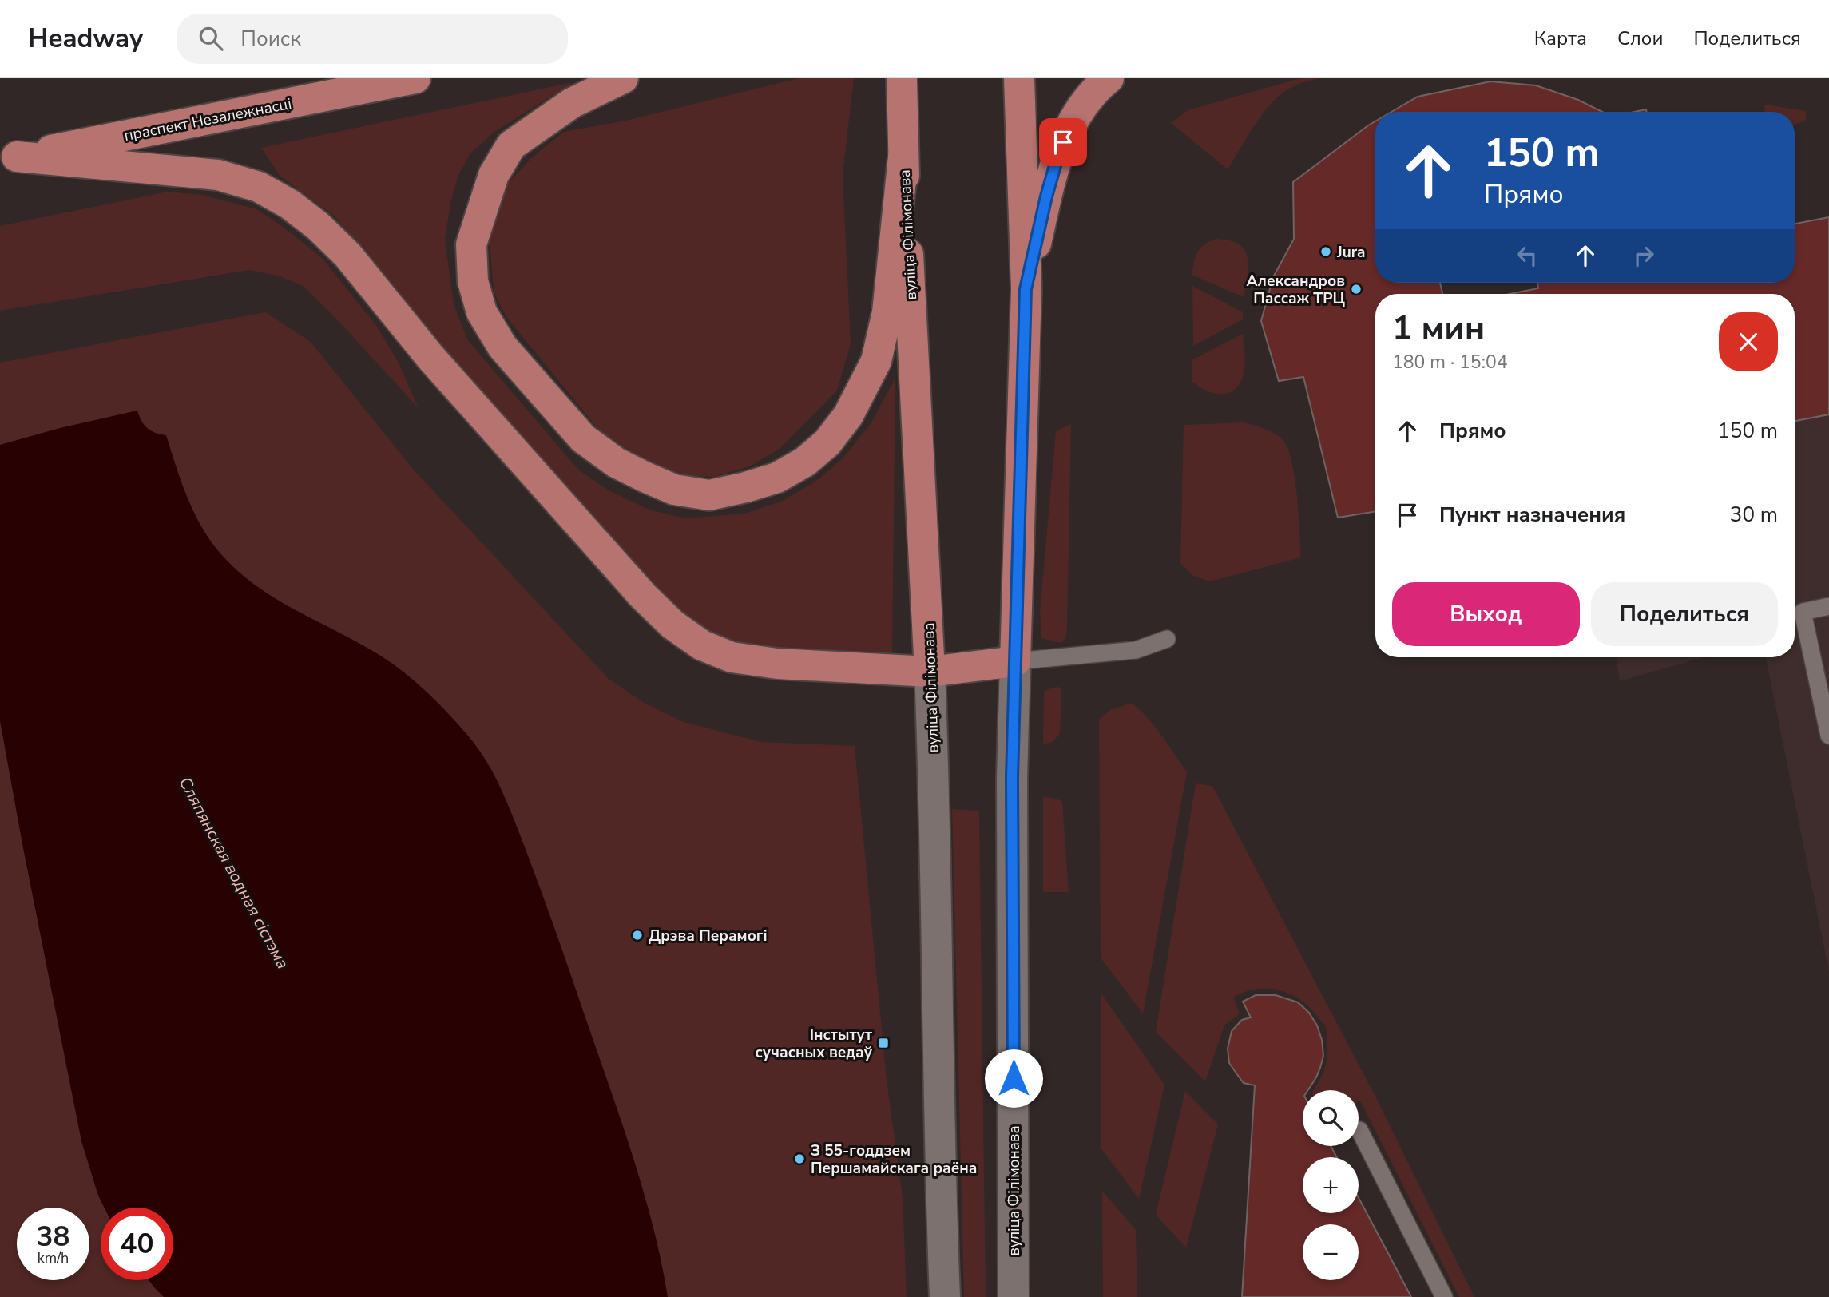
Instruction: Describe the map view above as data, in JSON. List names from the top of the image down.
{
  "streets": {
    "main road": ["праспект Незалежнасці", "вуліца Філімонава"]
  },
  "water": ["Сляпянская водная сістэма"],
  "places": {
    "other": [
      "Jura",
      "Александров Пассаж ТРЦ",
      "Дрэва Перамогі",
      "З 55-годдзем Першамайскага раёна"
    ],
    "transit": ["Інстытут сучасных ведаў"]
  },
  "page": {
    "header": "Headway",
    "search": "Поиск",
    "nav": ["Карта", "Слои", "Поделиться"],
    "turn": ["150 m", "Прямо"],
    "heading": ["1 мин", "180 m · 15:04"],
    "list": [
      {
        "name": "Прямо",
        "value": "150 m"
      },
      {
        "name": "Пункт назначения",
        "value": "30 m"
      }
    ],
    "buttons": ["Выход", "Поделиться"],
    "map_buttons": ["+", "−"],
    "speed": "38 km/h",
    "limit": "40"
  }
}
